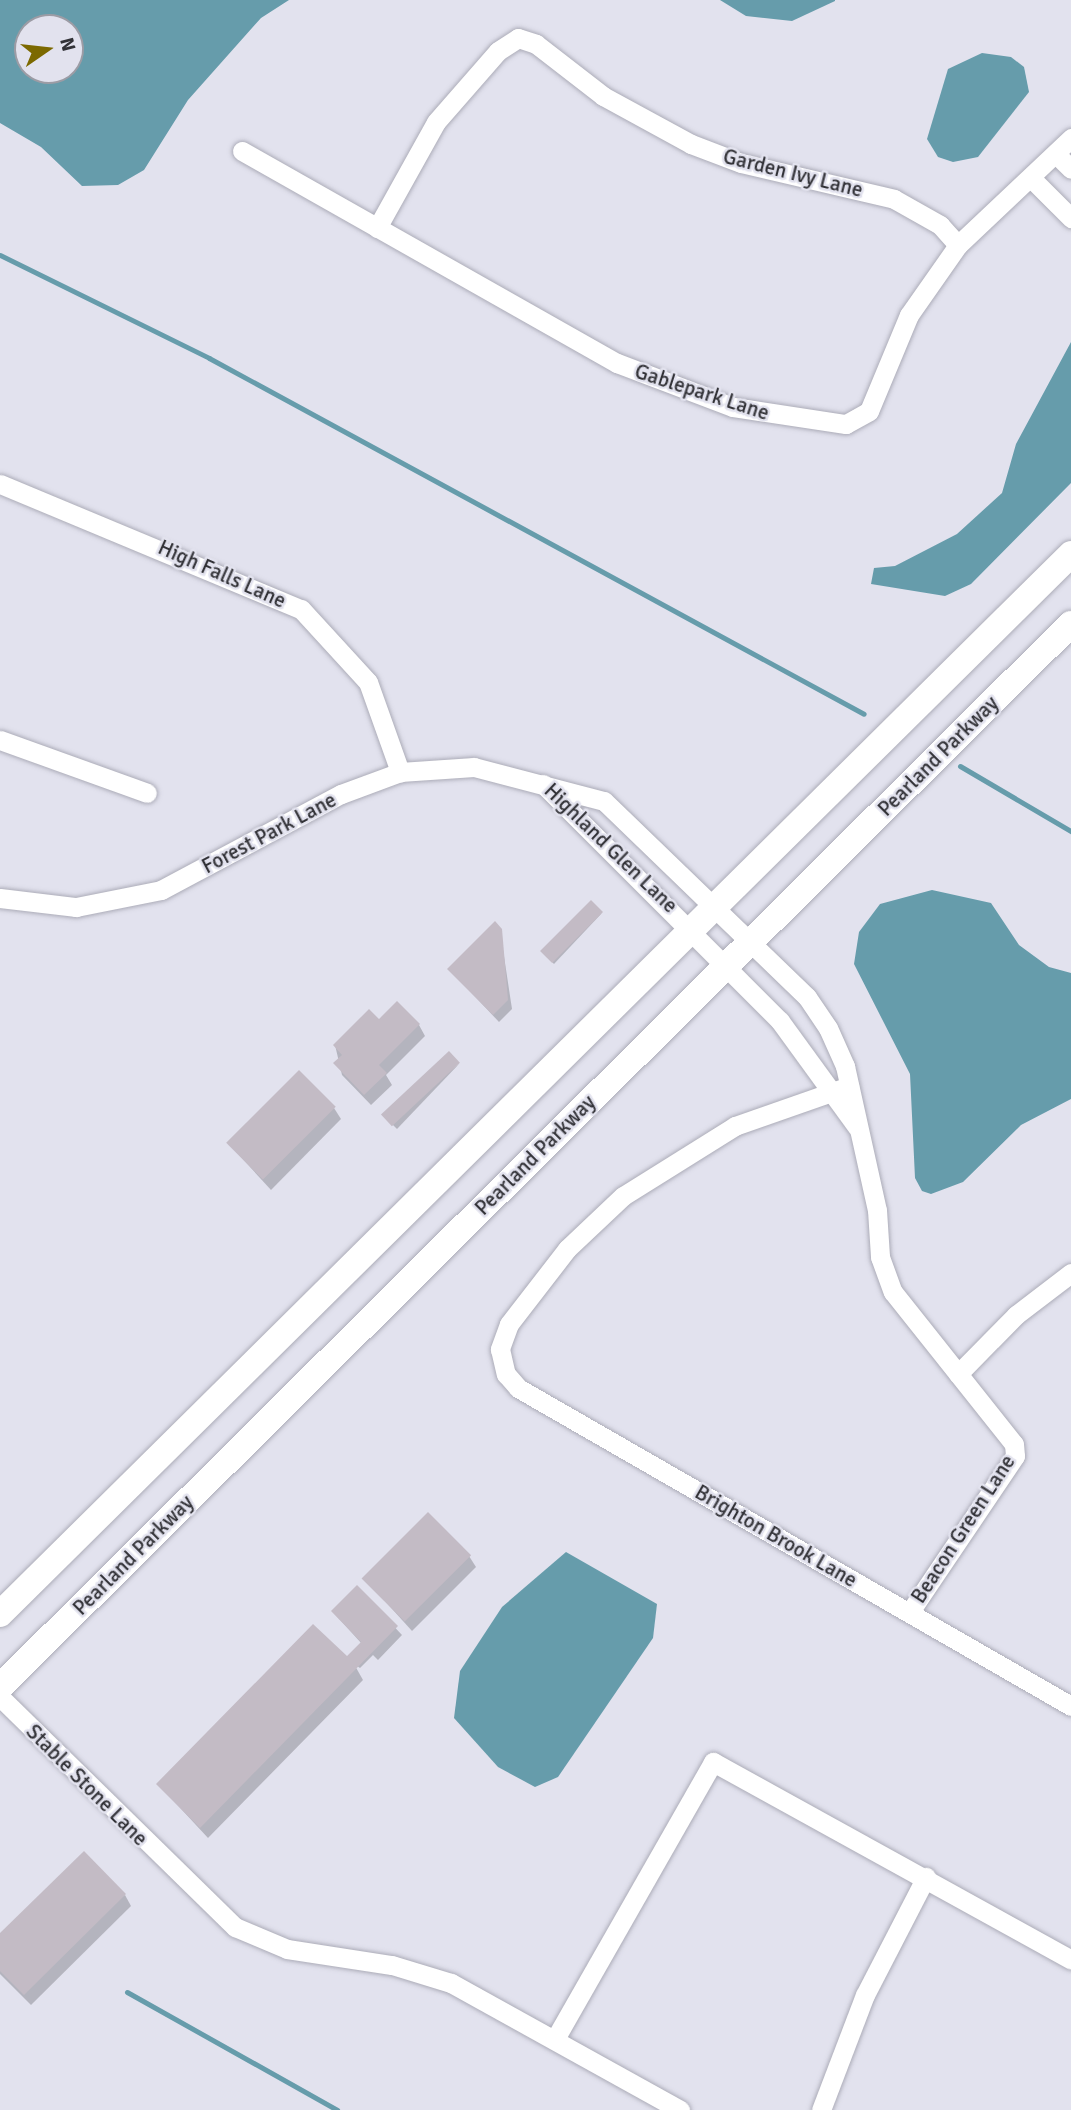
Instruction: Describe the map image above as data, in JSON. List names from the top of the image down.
{
  "streets": {
    "main road": ["Pearland Parkway"],
    "street": [
      "Garden Ivy Lane",
      "Gablepark Lane",
      "High Falls Lane",
      "Forest Park Lane",
      "Highland Glen Lane",
      "Beacon Green Lane",
      "Brighton Brook Lane",
      "Stable Stone Lane"
    ]
  },
  "crossings": [
    ["Garden Ivy Lane", "Gablepark Lane"],
    ["High Falls Lane", "Forest Park Lane"],
    ["Pearland Parkway", "Highland Glen Lane"],
    ["Forest Park Lane", "Highland Glen Lane"],
    ["Highland Glen Lane", "Beacon Green Lane"],
    ["Highland Glen Lane", "Brighton Brook Lane"],
    ["Beacon Green Lane", "Brighton Brook Lane"]
  ],
  "north": "right"
}
